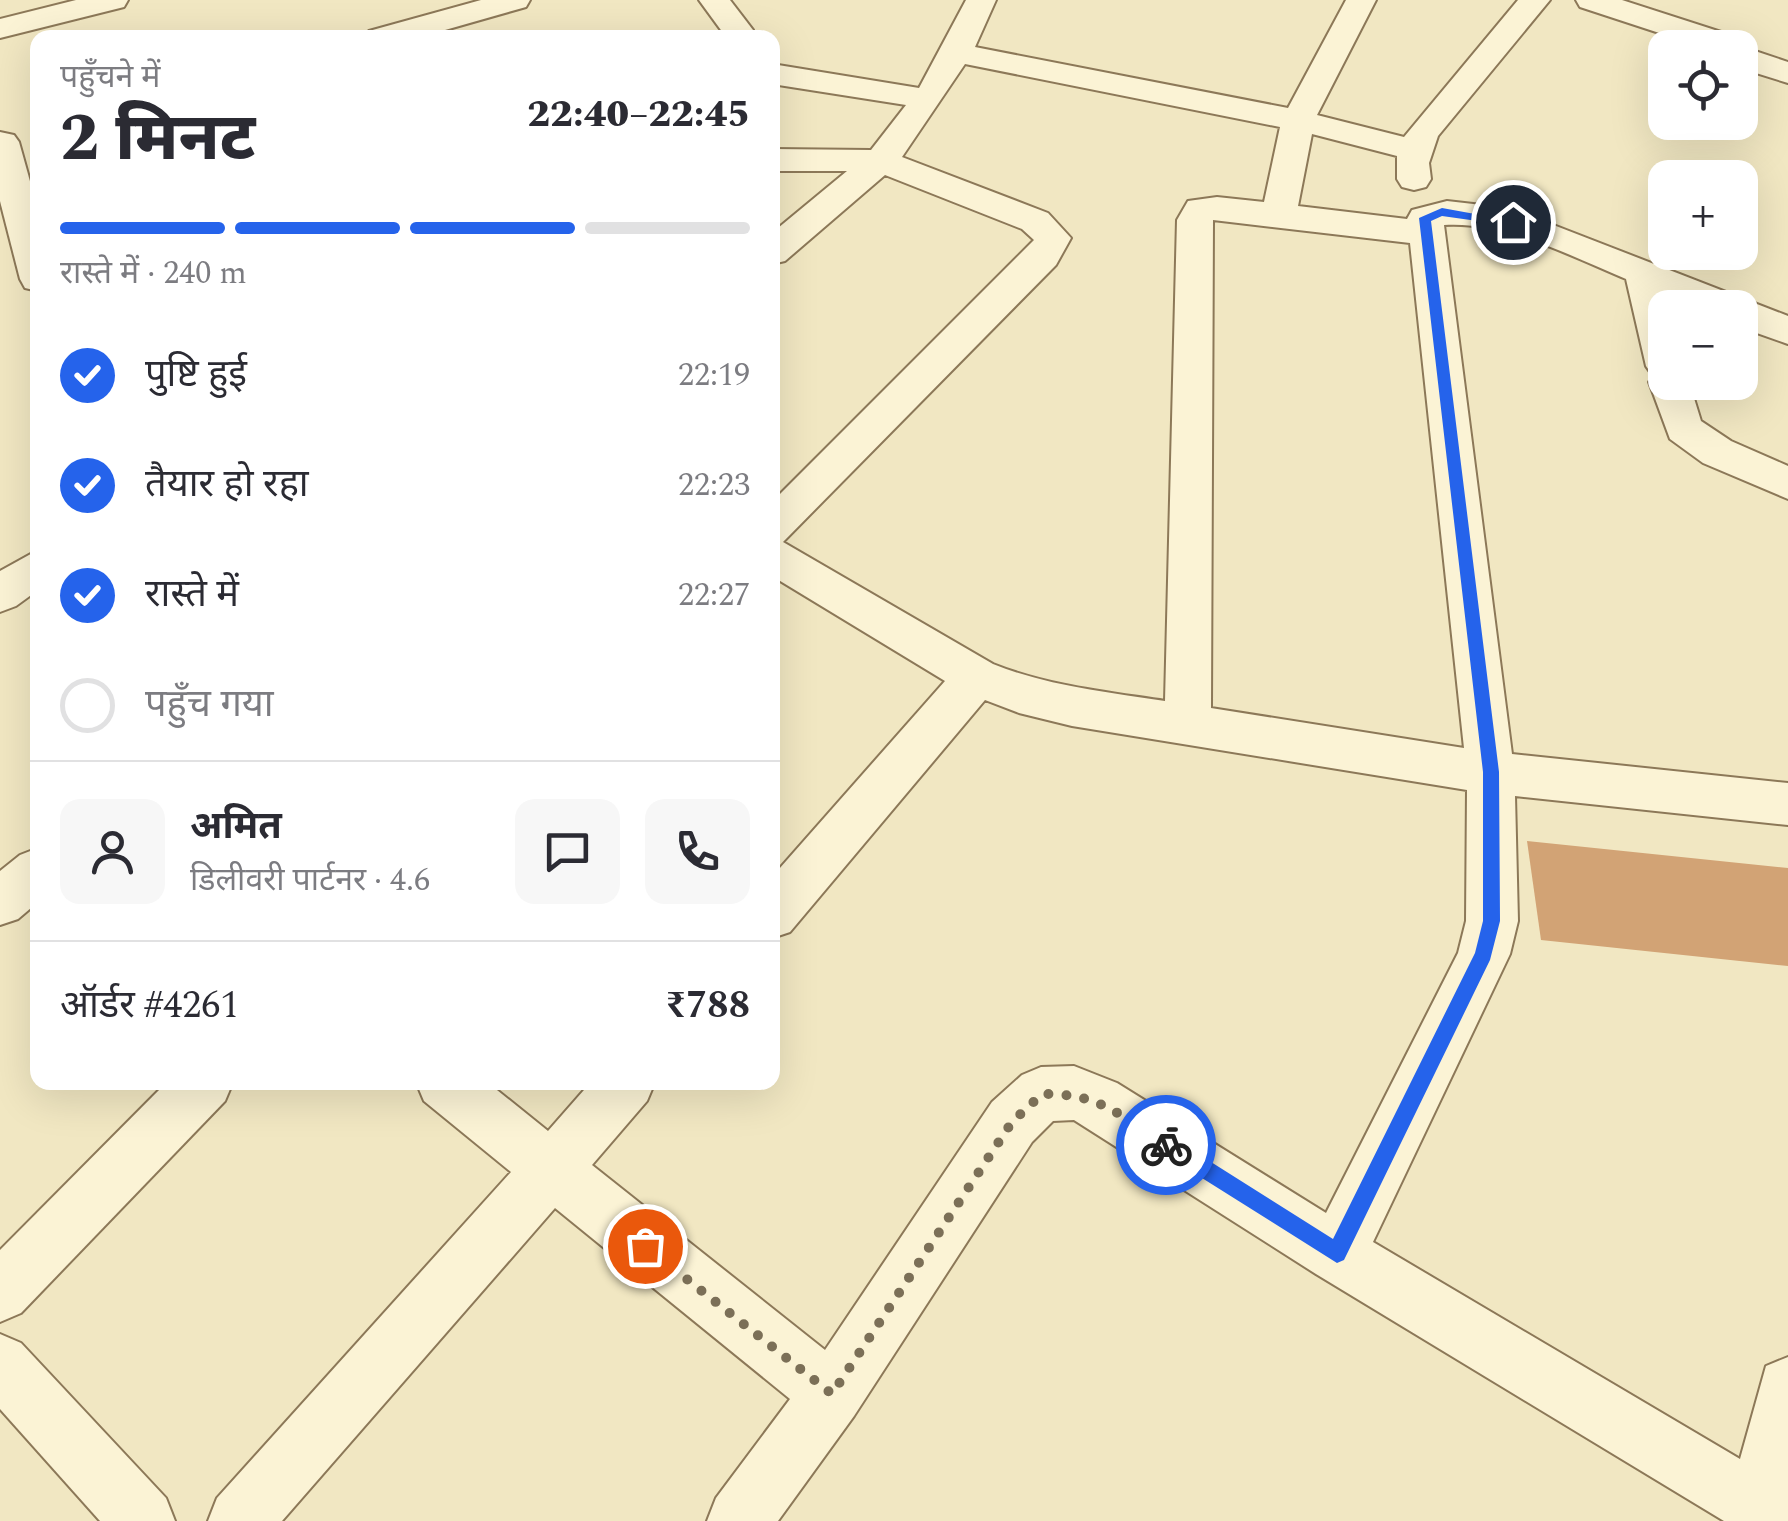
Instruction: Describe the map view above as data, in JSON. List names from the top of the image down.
{
  "page": {
    "map_buttons": ["+", "−"],
    "heading": ["2 मिनट", "पहुँचने में", "22:40–22:45"],
    "panel": [
      "अमित",
      "डिलीवरी पार्टनर · 4.6",
      "ऑर्डर #4261",
      "₹788"
    ],
    "bar": "रास्ते में · 240 m",
    "list": [
      ["पुष्टि हुई", "22:19"],
      ["तैयार हो रहा", "22:23"],
      ["रास्ते में", "22:27"],
      "पहुँच गया"
    ]
  }
}
